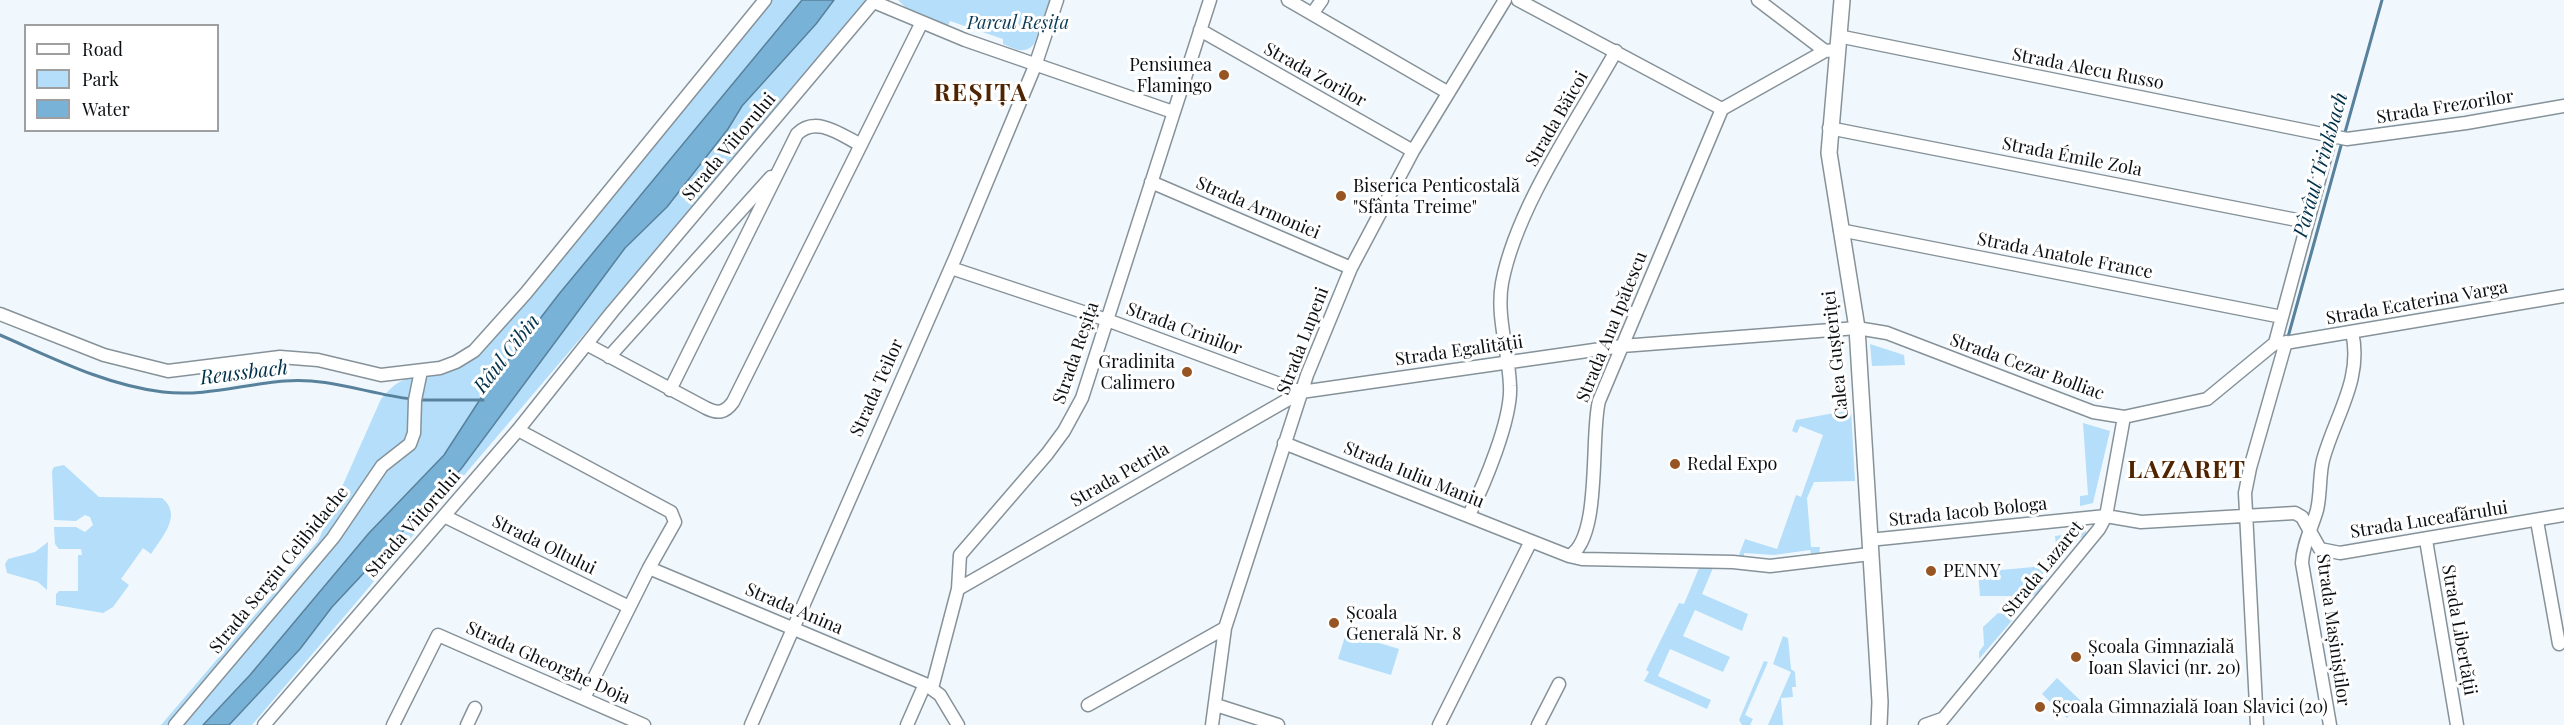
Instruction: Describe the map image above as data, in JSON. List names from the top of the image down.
{
  "streets": {
    "main road": ["Calea Gușteriței"],
    "street": [
      "Strada Alecu Russo",
      "Strada Zorilor",
      "Strada Frezorilor",
      "Strada Băicoi",
      "Strada Viitorului",
      "Strada Émile Zola",
      "Strada Armoniei",
      "Strada Anatole France",
      "Strada Ecaterina Varga",
      "Strada Ana Ipătescu",
      "Strada Crinilor",
      "Strada Lupeni",
      "Strada Egalității",
      "Strada Reșița",
      "Strada Cezar Bolliac",
      "Strada Teilor",
      "Strada Petrila",
      "Strada Iuliu Maniu",
      "Strada Iacob Bologa",
      "Strada Luceafărului",
      "Strada Oltului",
      "Strada Lazaret",
      "Strada Sergiu Celibidache",
      "Strada Anina",
      "Strada Mașiniștilor",
      "Strada Libertății",
      "Strada Gheorghe Doja"
    ]
  },
  "crossings": [
    ["Strada Alecu Russo", "Strada Frezorilor"],
    ["Strada Alecu Russo", "Calea Gușteriței"],
    ["Strada Zorilor", "Strada Lupeni"],
    ["Strada Zorilor", "Strada Reșița"],
    ["Strada Băicoi", "Strada Egalității"],
    ["Strada Băicoi", "Strada Iuliu Maniu"],
    ["Strada Viitorului", "Strada Oltului"],
    ["Strada Émile Zola", "Calea Gușteriței"],
    ["Strada Armoniei", "Strada Lupeni"],
    ["Strada Armoniei", "Strada Reșița"],
    ["Strada Anatole France", "Calea Gușteriței"],
    ["Strada Ecaterina Varga", "Strada Cezar Bolliac"],
    ["Strada Ecaterina Varga", "Strada Mașiniștilor"],
    ["Strada Ana Ipătescu", "Strada Egalității"],
    ["Strada Ana Ipătescu", "Strada Cezar Bolliac"],
    ["Strada Ana Ipătescu", "Strada Iacob Bologa"],
    ["Strada Crinilor", "Strada Lupeni"],
    ["Strada Crinilor", "Strada Egalității"],
    ["Strada Crinilor", "Strada Reșița"],
    ["Strada Crinilor", "Strada Teilor"],
    ["Strada Crinilor", "Strada Petrila"],
    ["Strada Lupeni", "Strada Egalității"],
    ["Strada Lupeni", "Strada Petrila"],
    ["Strada Lupeni", "Strada Iuliu Maniu"],
    ["Strada Egalității", "Strada Cezar Bolliac"],
    ["Strada Egalității", "Strada Petrila"],
    ["Strada Reșița", "Strada Petrila"],
    ["Strada Reșița", "Strada Anina"],
    ["Calea Gușteriței", "Strada Cezar Bolliac"],
    ["Calea Gușteriței", "Strada Iacob Bologa"],
    ["Strada Cezar Bolliac", "Strada Lazaret"],
    ["Strada Teilor", "Strada Anina"],
    ["Strada Iacob Bologa", "Strada Luceafărului"],
    ["Strada Iacob Bologa", "Strada Lazaret"],
    ["Strada Iacob Bologa", "Strada Mașiniștilor"],
    ["Strada Luceafărului", "Strada Mașiniștilor"],
    ["Strada Luceafărului", "Strada Libertății"]
  ],
  "districts": ["REȘIȚA", "LAZARET"],
  "water": ["Pârâul Trinkbach", "Râul Cibin", "Reussbach"],
  "parks": ["Parcul Reșița"],
  "places": [
    "Pensiunea Flamingo",
    "Biserica Penticostală \"Sfânta Treime\"",
    "Gradinita Calimero",
    "Redal Expo",
    "PENNY",
    "Școala Generală Nr. 8",
    "Școala Gimnazială Ioan Slavici (nr. 20)",
    "Școala Gimnazială Ioan Slavici (20)"
  ],
  "legend": ["Road", "Park", "Water"]
}
